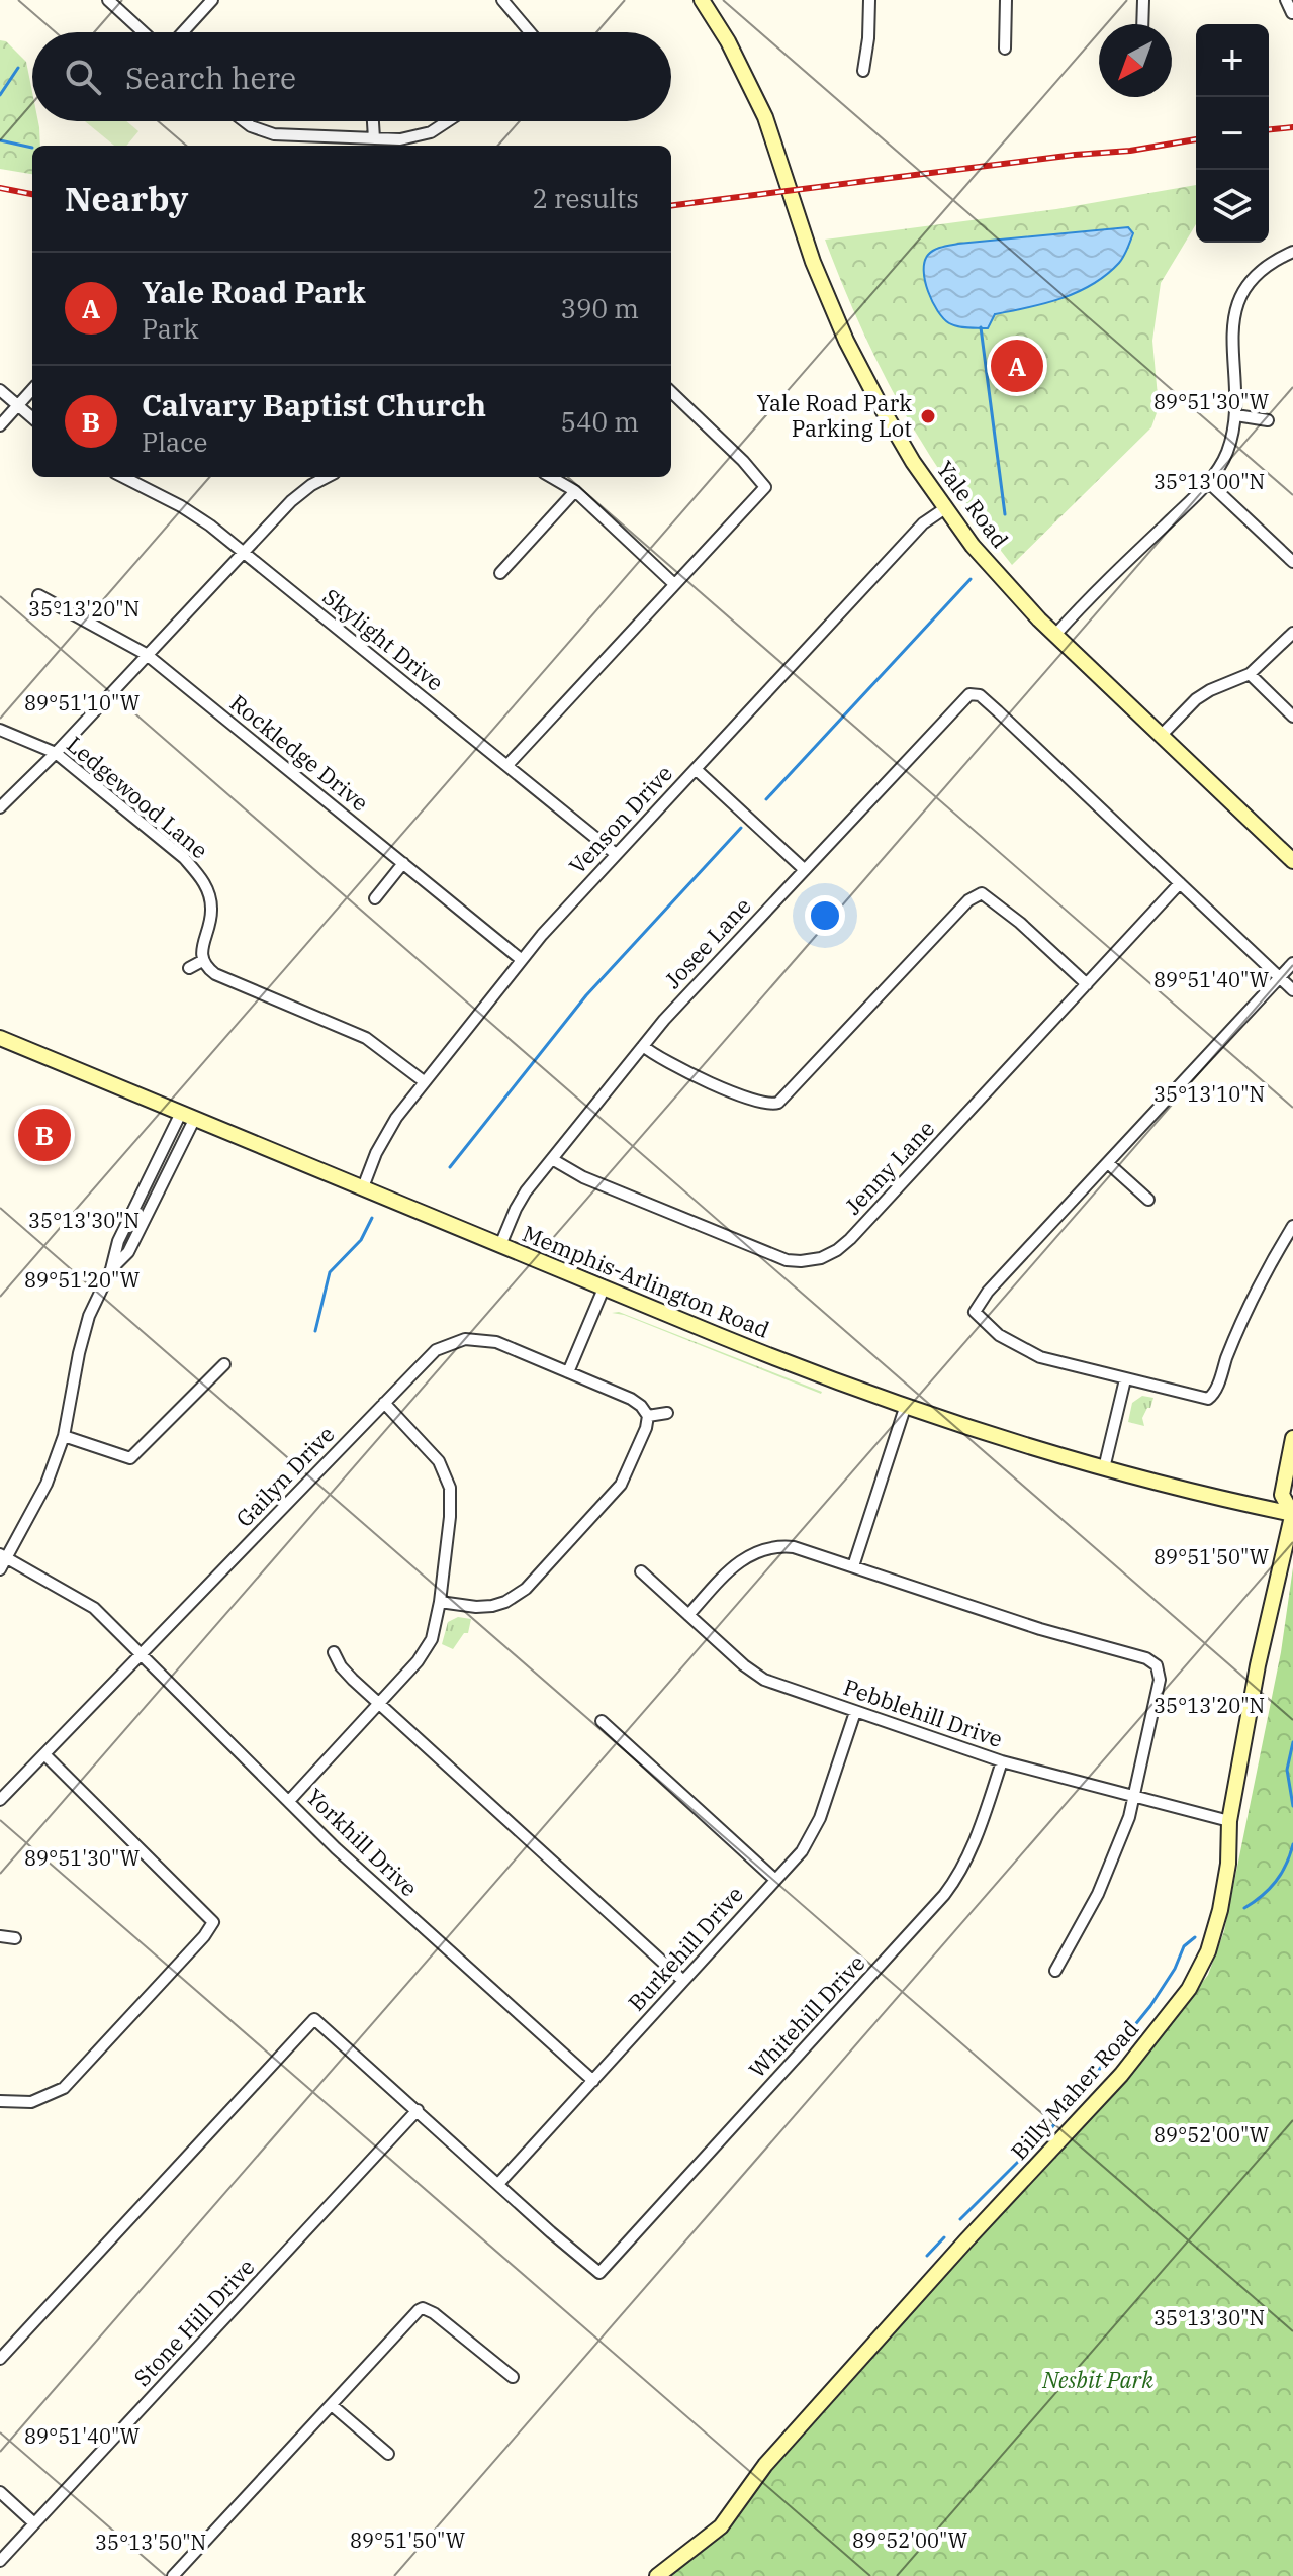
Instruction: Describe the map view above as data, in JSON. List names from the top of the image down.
{
  "streets": {
    "main road": ["Yale Road", "Memphis-Arlington Road", "Billy Maher Road"],
    "street": [
      "Skylight Drive",
      "Rockledge Drive",
      "Ledgewood Lane",
      "Venson Drive",
      "Josee Lane",
      "Jenny Lane",
      "Gailyn Drive",
      "Pebblehill Drive",
      "Yorkhill Drive",
      "Burkehill Drive",
      "Whitehill Drive",
      "Stone Hill Drive"
    ]
  },
  "crossings": [
    ["Yale Road", "Venson Drive"],
    ["Skylight Drive", "Venson Drive"],
    ["Rockledge Drive", "Venson Drive"],
    ["Venson Drive", "Memphis-Arlington Road"],
    ["Josee Lane", "Jenny Lane"],
    ["Josee Lane", "Memphis-Arlington Road"],
    ["Memphis-Arlington Road", "Billy Maher Road"],
    ["Gailyn Drive", "Yorkhill Drive"],
    ["Pebblehill Drive", "Burkehill Drive"],
    ["Pebblehill Drive", "Whitehill Drive"],
    ["Pebblehill Drive", "Billy Maher Road"],
    ["Yorkhill Drive", "Burkehill Drive"],
    ["Burkehill Drive", "Whitehill Drive"]
  ],
  "parks": ["Nesbit Park"],
  "places": ["Yale Road Park Parking Lot"],
  "north": "bottom left",
  "page": {
    "map_buttons": ["+", "−"],
    "search": "Search here",
    "heading": ["Nearby", "2 results"],
    "list": [
      {
        "mark": "A",
        "name": "Yale Road Park",
        "note": "Park",
        "value": "390 m"
      },
      {
        "mark": "B",
        "name": "Calvary Baptist Church",
        "note": "Place",
        "value": "540 m"
      }
    ],
    "pins": ["A", "B"]
  },
  "coordinates": [
    "89°51'30\"W",
    "35°13'00\"N",
    "35°13'20\"N",
    "89°51'10\"W",
    "89°51'40\"W",
    "35°13'10\"N",
    "35°13'30\"N",
    "89°51'20\"W",
    "89°51'50\"W",
    "89°52'00\"W",
    "35°13'50\"N"
  ]
}
